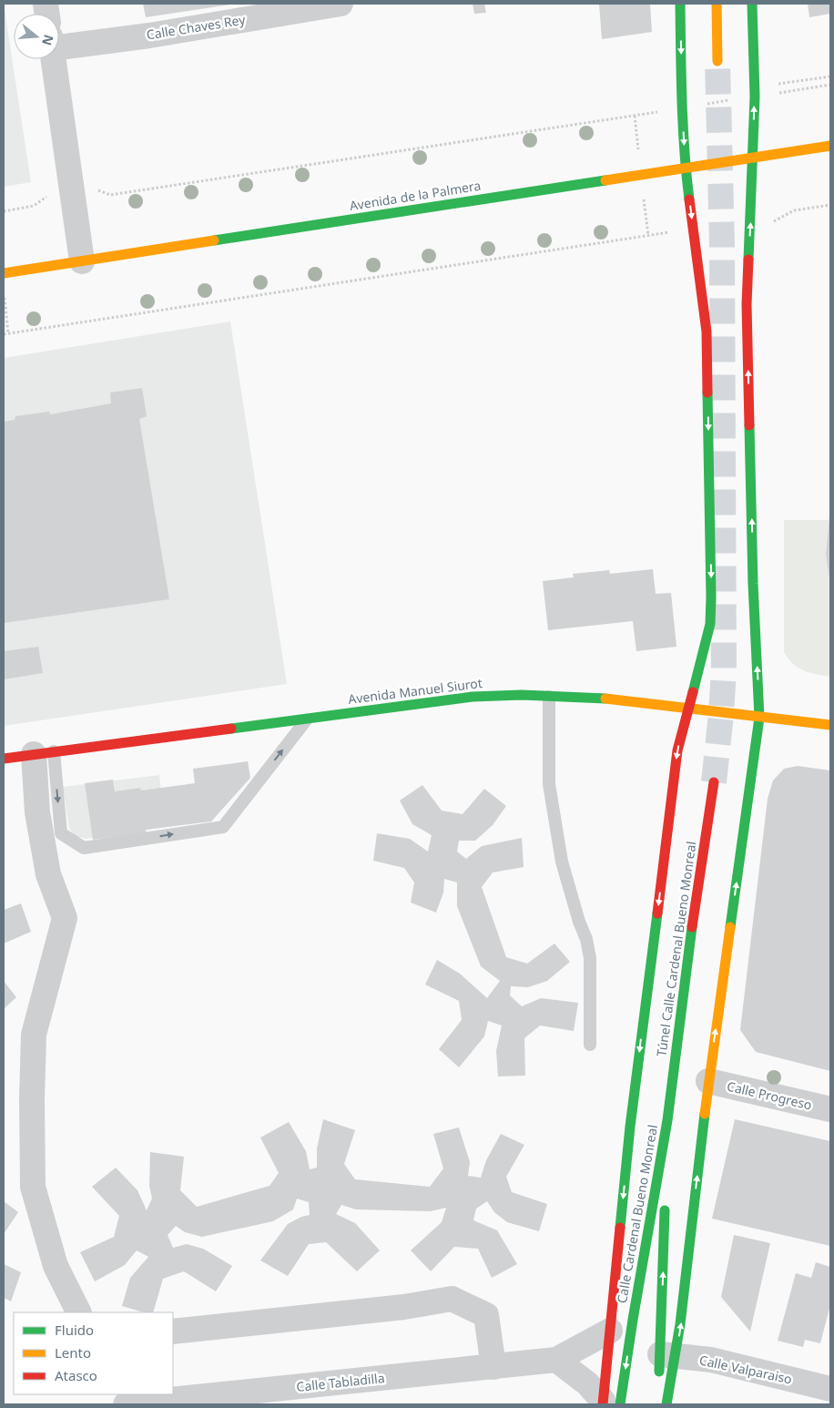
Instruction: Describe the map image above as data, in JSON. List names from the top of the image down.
{
  "streets": {
    "main road": [
      "Avenida de la Palmera",
      "Avenida Manuel Siurot",
      "Túnel Calle Cardenal Bueno Monreal",
      "Calle Cardenal Bueno Monreal"
    ],
    "street": [
      "Calle Chaves Rey",
      "Calle Progreso",
      "Calle Valparaiso",
      "Calle Tabladilla"
    ]
  },
  "crossings": [
    ["Calle Chaves Rey", "Avenida de la Palmera"],
    ["Túnel Calle Cardenal Bueno Monreal", "Calle Cardenal Bueno Monreal"],
    ["Calle Cardenal Bueno Monreal", "Calle Valparaiso"]
  ],
  "legend": ["Fluido", "Lento", "Atasco"],
  "north": "right"
}
